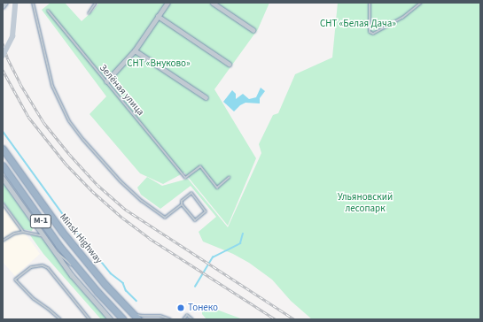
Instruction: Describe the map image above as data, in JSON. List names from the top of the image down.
{
  "streets": {
    "highway": ["М-1", "Minsk Highway"],
    "lane": ["Зелёная улица"]
  },
  "parks": ["СНТ «Белая Дача»", "СНТ «Внуково»", "Ульяновский лесопарк"],
  "places": ["Тонеко"]
}
